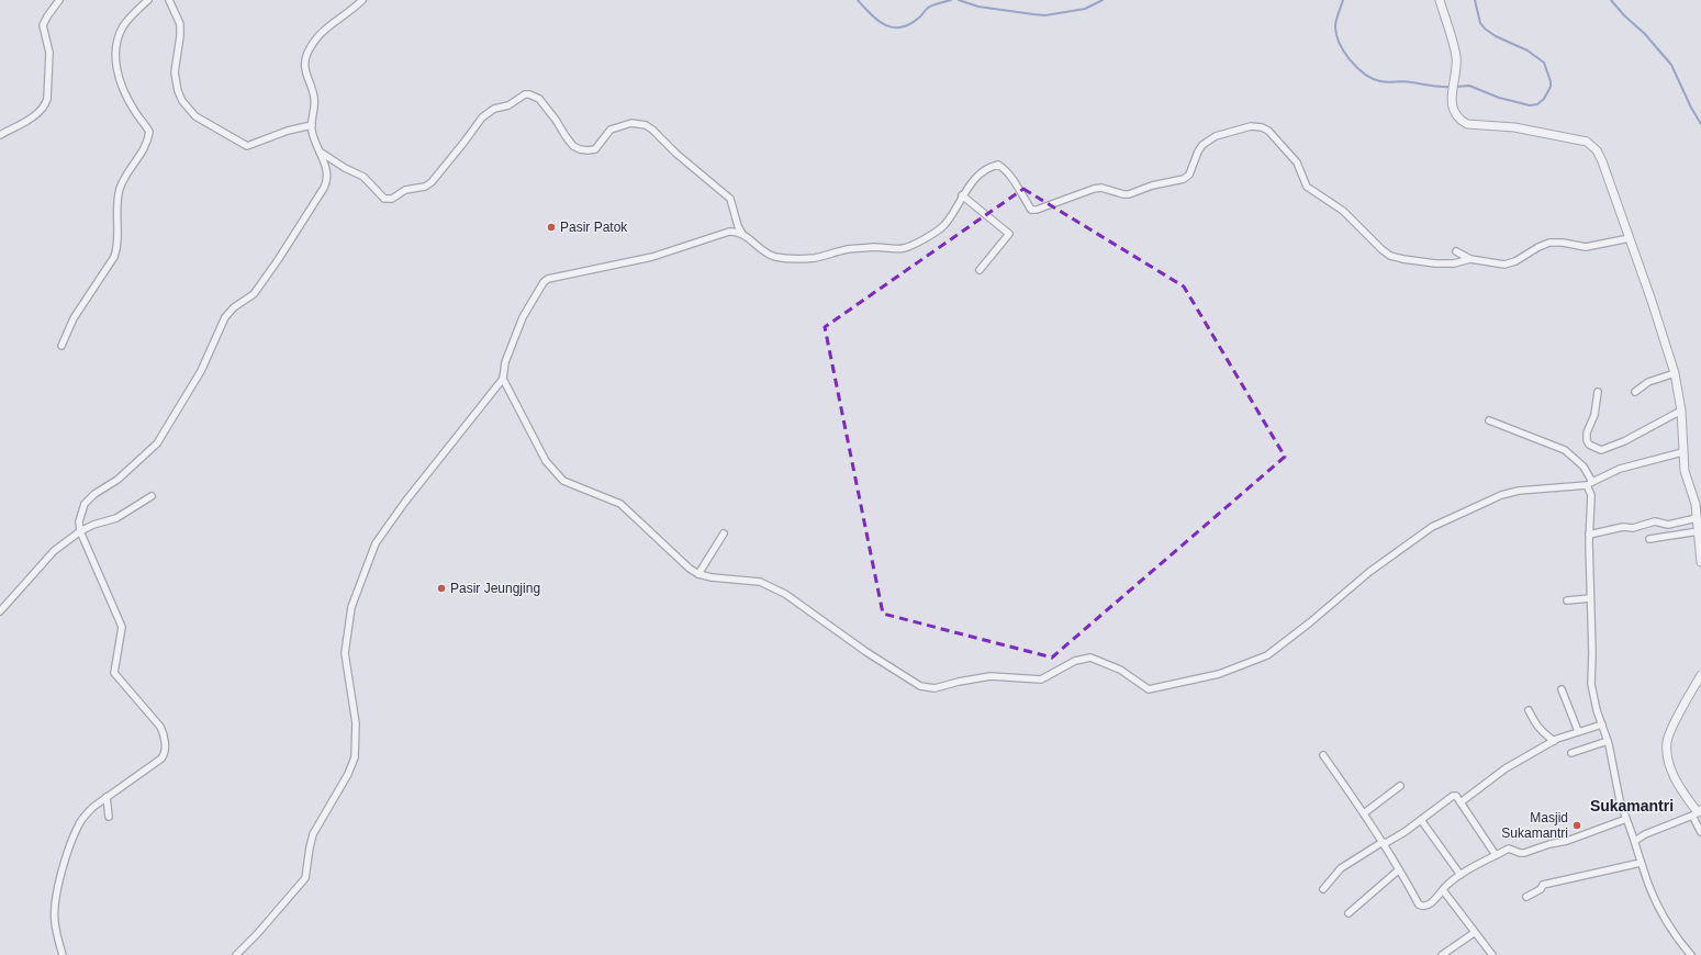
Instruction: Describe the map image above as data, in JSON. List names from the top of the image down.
{
  "districts": ["Sukamantri"],
  "places": ["Pasir Patok", "Pasir Jeungjing", "Masjid Sukamantri"]
}
